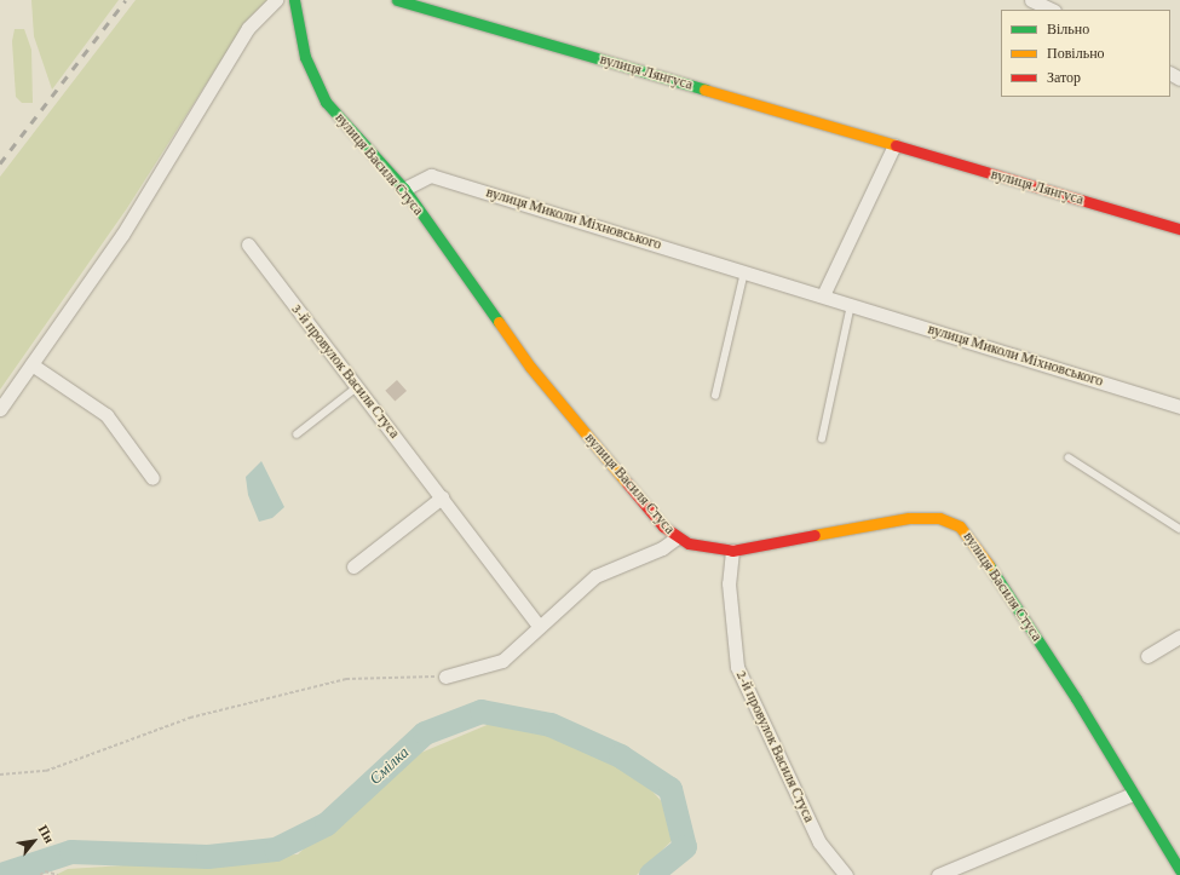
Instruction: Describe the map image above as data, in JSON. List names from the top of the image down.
{
  "streets": {
    "street": [
      "вулиця Лянгуса",
      "вулиця Василя Стуса",
      "вулиця Миколи Міхновського",
      "3-й провулок Василя Стуса",
      "2-й провулок Василя Стуса"
    ]
  },
  "crossings": [
    ["вулиця Василя Стуса", "вулиця Миколи Міхновського"],
    ["вулиця Василя Стуса", "2-й провулок Василя Стуса"]
  ],
  "water": ["Смілка"],
  "legend": ["Вільно", "Повільно", "Затор"],
  "north": "top right"
}
